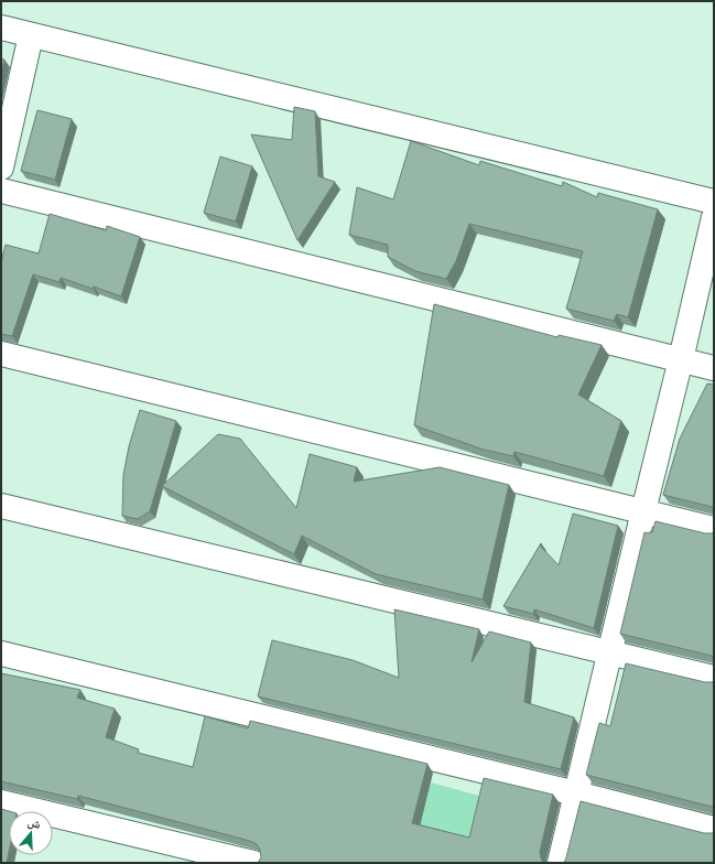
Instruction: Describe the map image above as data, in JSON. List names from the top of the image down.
{
  "north": "top"
}
